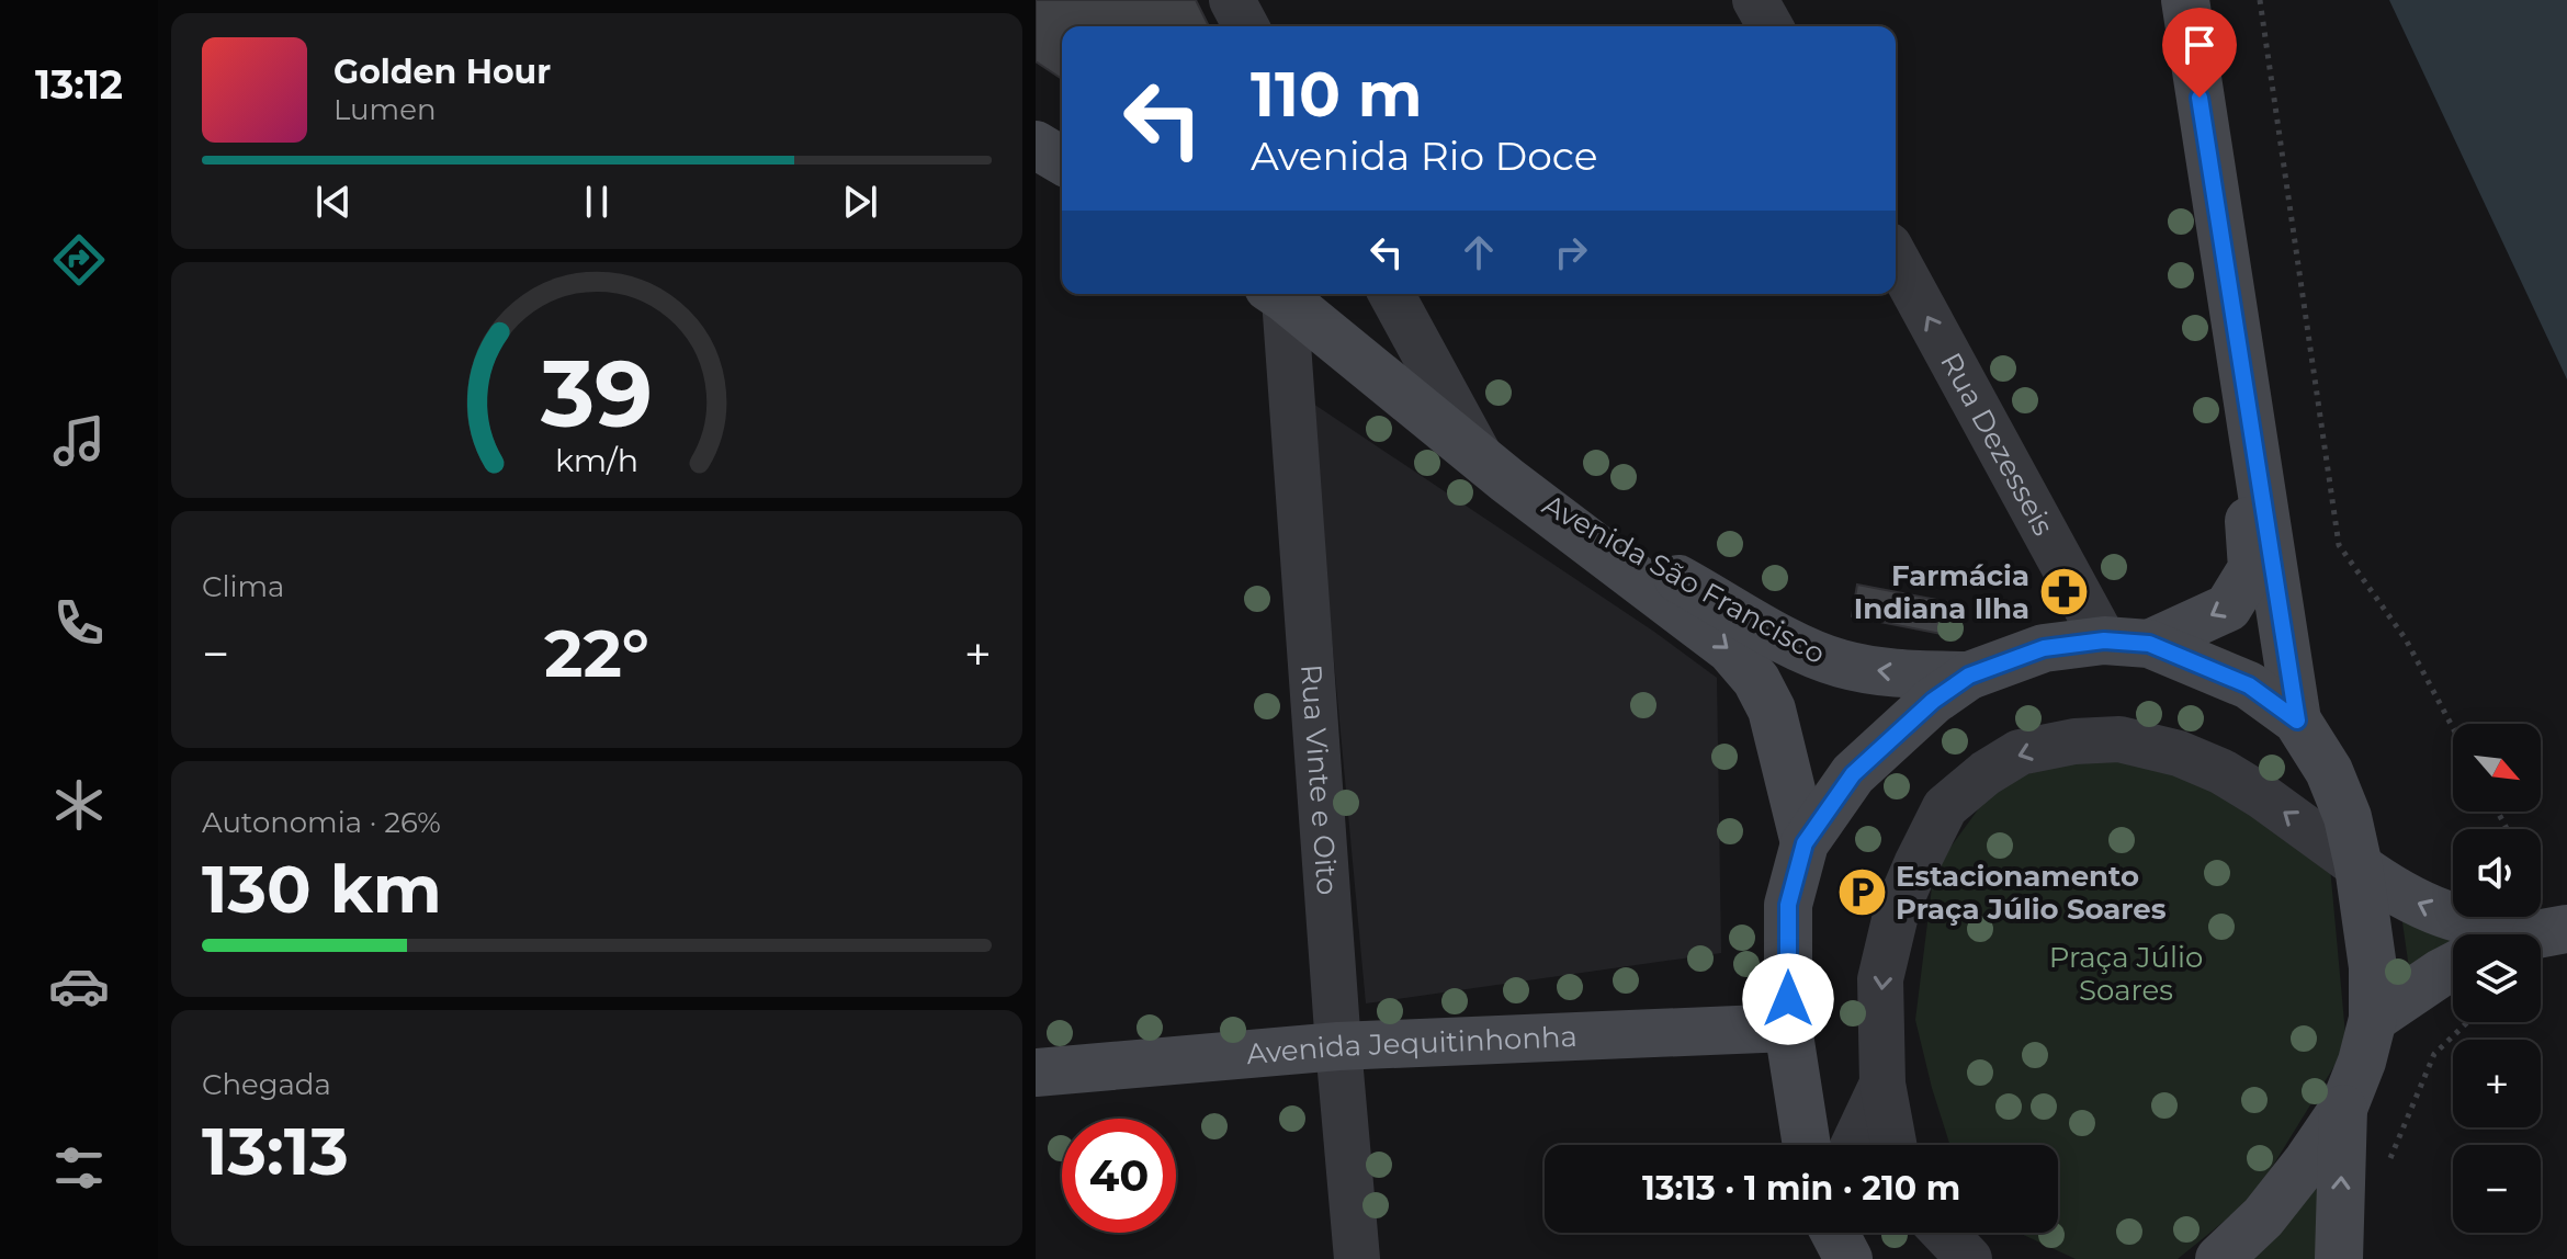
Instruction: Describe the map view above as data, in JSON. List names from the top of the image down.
{
  "streets": {
    "street": [
      "Rua Dezesseis",
      "Avenida São Francisco",
      "Rua Vinte e Oito",
      "Avenida Jequitinhonha"
    ]
  },
  "crossings": [
    ["Rua Vinte e Oito", "Avenida Jequitinhonha"]
  ],
  "parks": ["Praça Júlio Soares"],
  "places": {
    "pharmacy": ["Farmácia Indiana Ilha"],
    "parking": ["Estacionamento Praça Júlio Soares"]
  },
  "north": "bottom right",
  "page": {
    "tabs": "13:12",
    "turn": ["110 m", "Avenida Rio Doce"],
    "song": ["Golden Hour", "Lumen"],
    "tile": [
      "Clima",
      ["Autonomia · 26%", "130 km"],
      ["Chegada", "13:13"]
    ],
    "heat": ["−", "22°", "+"],
    "map_buttons": ["+", "−"],
    "limit": "40",
    "trip": "13:13 · 1 min · 210 m",
    "gauge": ["39", "km/h"]
  }
}
